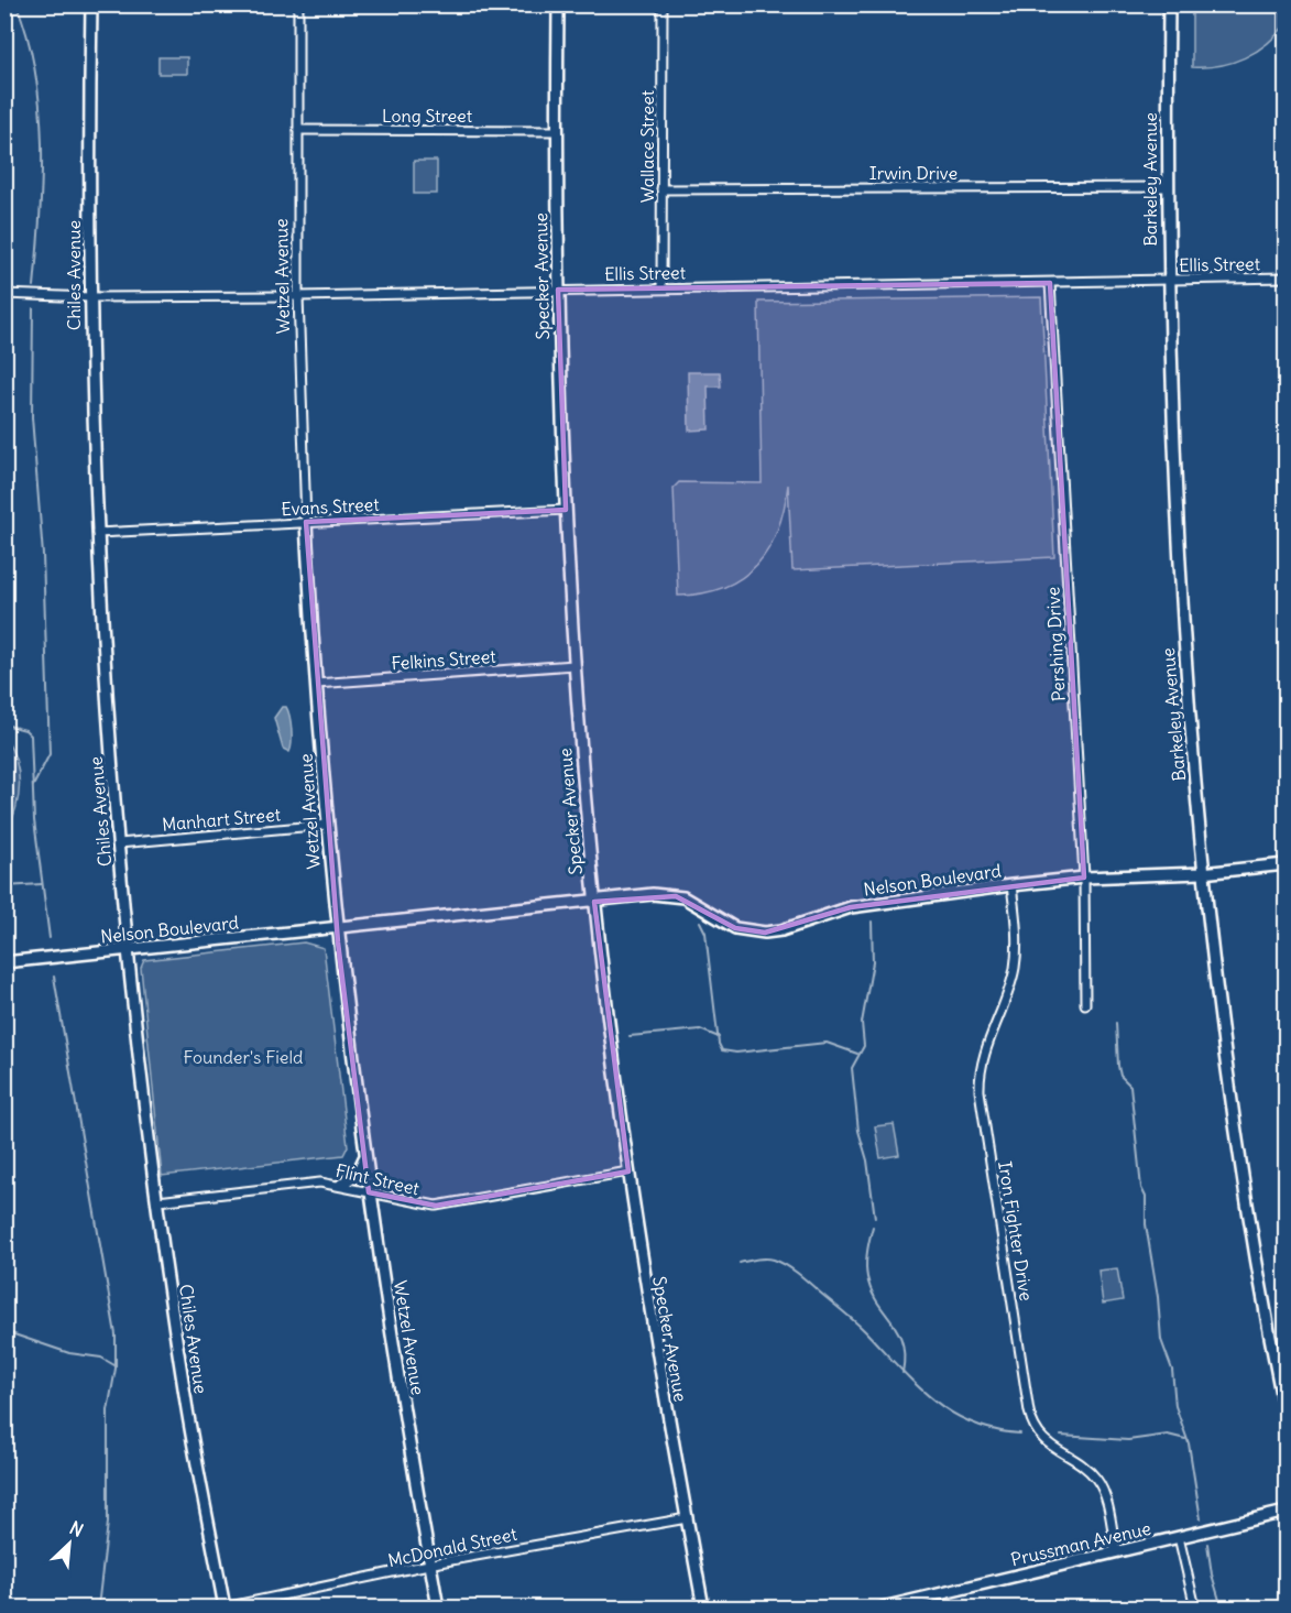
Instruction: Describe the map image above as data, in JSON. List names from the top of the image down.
{
  "streets": {
    "street": [
      "Long Street",
      "Wallace Street",
      "Irwin Drive",
      "Barkeley Avenue",
      "Ellis Street",
      "Chiles Avenue",
      "Wetzel Avenue",
      "Specker Avenue",
      "Evans Street",
      "Pershing Drive",
      "Felkins Street",
      "Manhart Street",
      "Nelson Boulevard",
      "Flint Street",
      "Iron Fighter Drive",
      "Prussman Avenue",
      "McDonald Street"
    ]
  },
  "crossings": [
    ["Long Street", "Wetzel Avenue"],
    ["Long Street", "Specker Avenue"],
    ["Wallace Street", "Irwin Drive"],
    ["Wallace Street", "Ellis Street"],
    ["Irwin Drive", "Barkeley Avenue"],
    ["Barkeley Avenue", "Ellis Street"],
    ["Barkeley Avenue", "Nelson Boulevard"],
    ["Ellis Street", "Chiles Avenue"],
    ["Ellis Street", "Wetzel Avenue"],
    ["Ellis Street", "Specker Avenue"],
    ["Ellis Street", "Pershing Drive"],
    ["Chiles Avenue", "Evans Street"],
    ["Chiles Avenue", "Manhart Street"],
    ["Chiles Avenue", "Nelson Boulevard"],
    ["Chiles Avenue", "Flint Street"],
    ["Chiles Avenue", "McDonald Street"],
    ["Wetzel Avenue", "Evans Street"],
    ["Wetzel Avenue", "Felkins Street"],
    ["Wetzel Avenue", "Manhart Street"],
    ["Wetzel Avenue", "Nelson Boulevard"],
    ["Wetzel Avenue", "Flint Street"],
    ["Wetzel Avenue", "McDonald Street"],
    ["Specker Avenue", "Evans Street"],
    ["Specker Avenue", "Felkins Street"],
    ["Specker Avenue", "Nelson Boulevard"],
    ["Specker Avenue", "Flint Street"],
    ["Specker Avenue", "McDonald Street"],
    ["Pershing Drive", "Nelson Boulevard"],
    ["Nelson Boulevard", "Iron Fighter Drive"],
    ["Iron Fighter Drive", "Prussman Avenue"]
  ],
  "parks": ["Founder's Field"],
  "north": "top right"
}
